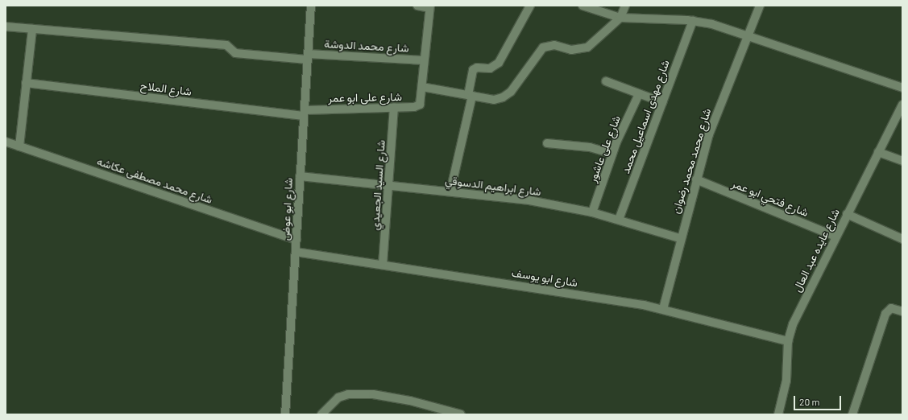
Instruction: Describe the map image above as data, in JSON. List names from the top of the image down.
{
  "streets": {
    "street": [
      "شارع محمد الدوشة",
      "شارع الملاح",
      "شارع على ابو عمر",
      "شارع مهدى اسماعيل محمد",
      "شارع على عاشور",
      "شارع محمد محمد رضوان",
      "شارع محمد مصطفى عكاشه",
      "شارع السيد الجعيدي",
      "شارع ابراهيم الدسوقي",
      "شارع فتحي ابو عمر",
      "شارع ابو عوض",
      "شارع عايده عبد العال",
      "شارع ابو يوسف"
    ]
  },
  "crossings": [
    ["شارع محمد الدوشة", "شارع ابو عوض"],
    ["شارع الملاح", "شارع على ابو عمر"],
    ["شارع الملاح", "شارع ابو عوض"],
    ["شارع على ابو عمر", "شارع السيد الجعيدي"],
    ["شارع على ابو عمر", "شارع ابو عوض"],
    ["شارع مهدى اسماعيل محمد", "شارع ابراهيم الدسوقي"],
    ["شارع على عاشور", "شارع ابراهيم الدسوقي"],
    ["شارع محمد محمد رضوان", "شارع ابراهيم الدسوقي"],
    ["شارع محمد محمد رضوان", "شارع فتحي ابو عمر"],
    ["شارع محمد محمد رضوان", "شارع ابو يوسف"],
    ["شارع محمد مصطفى عكاشه", "شارع ابو عوض"],
    ["شارع السيد الجعيدي", "شارع ابراهيم الدسوقي"],
    ["شارع السيد الجعيدي", "شارع ابو يوسف"],
    ["شارع ابراهيم الدسوقي", "شارع ابو عوض"],
    ["شارع فتحي ابو عمر", "شارع عايده عبد العال"],
    ["شارع ابو عوض", "شارع ابو يوسف"],
    ["شارع عايده عبد العال", "شارع ابو يوسف"]
  ],
  "scale_bar": "20 m"
}
